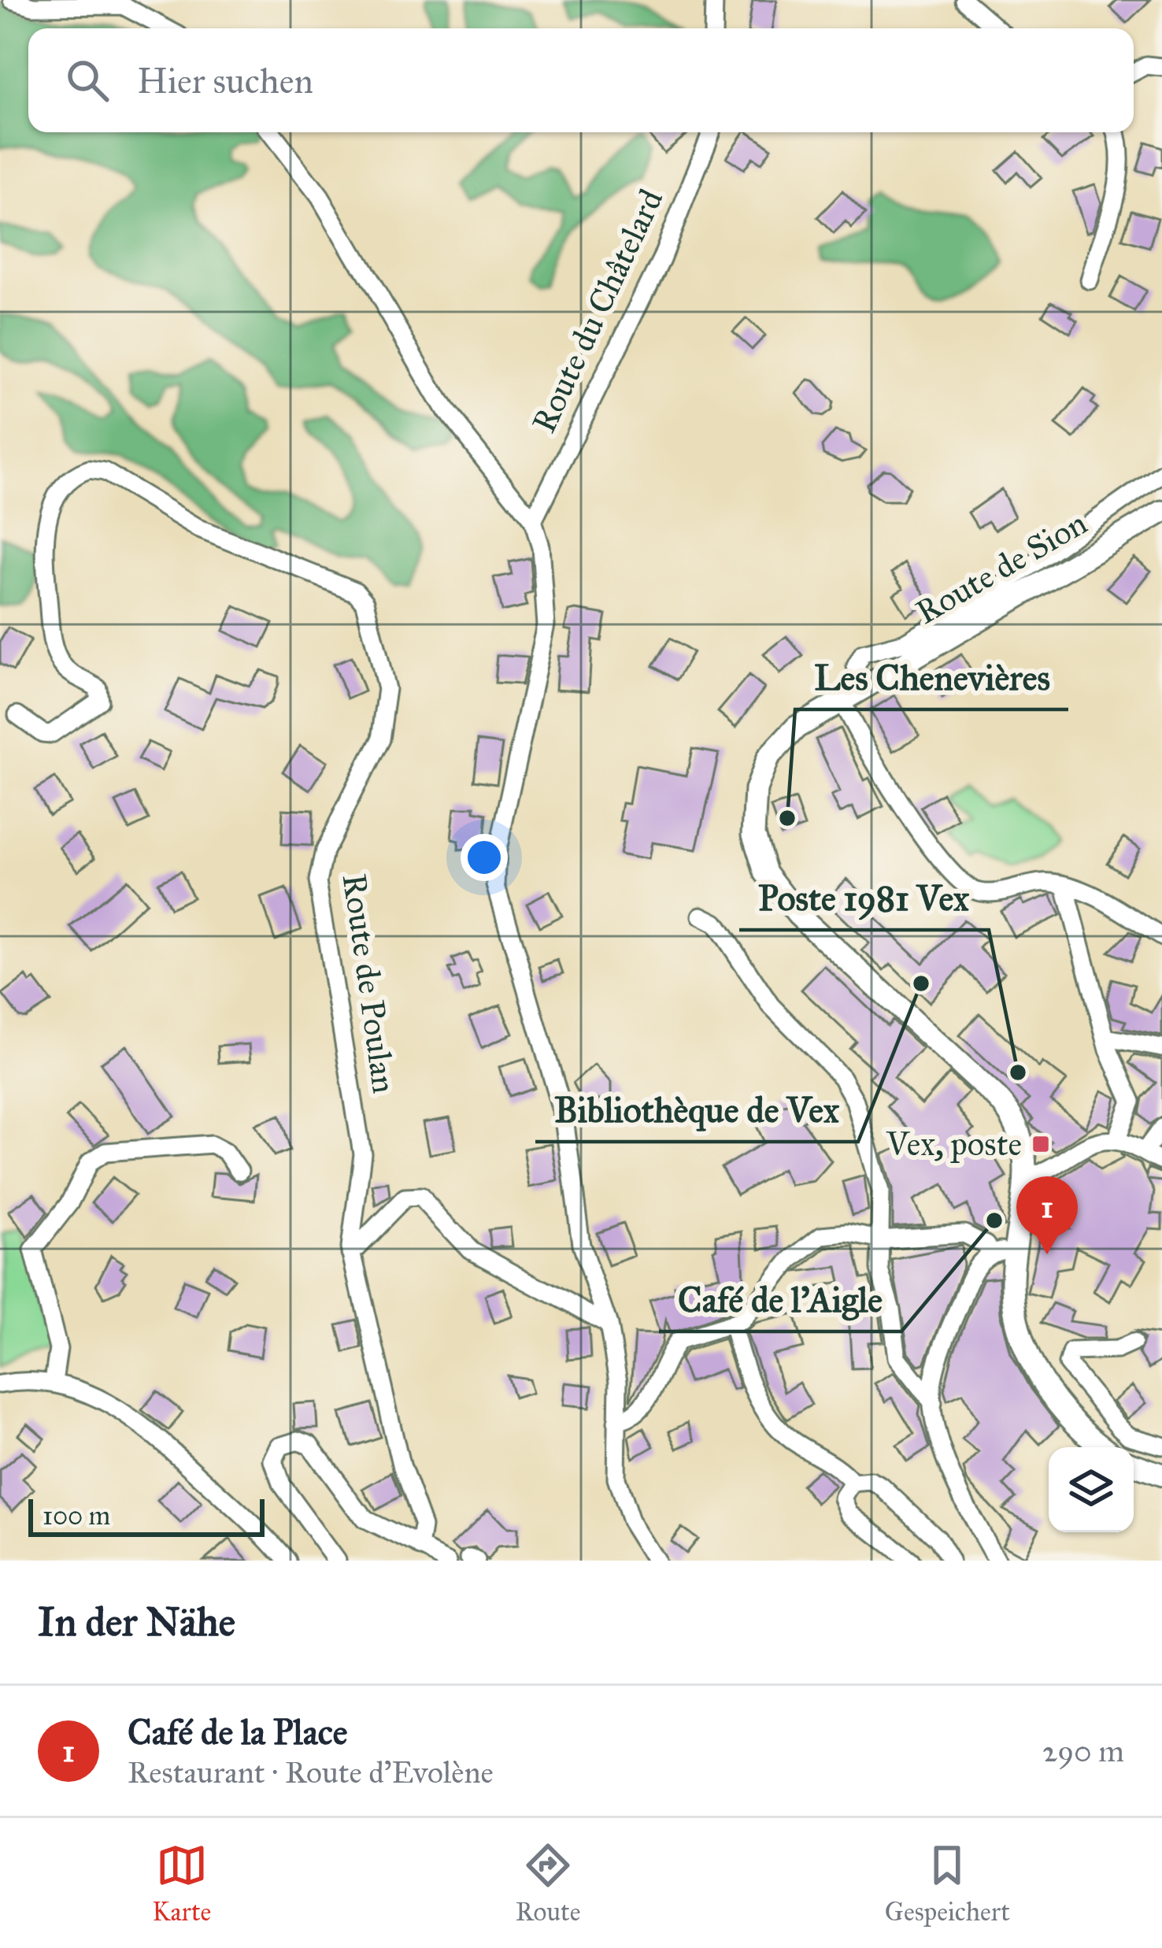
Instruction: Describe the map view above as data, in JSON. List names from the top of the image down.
{
  "streets": {
    "main road": ["Route de Sion"],
    "street": ["Route du Châtelard", "Route de Poulan"]
  },
  "places": {
    "other": [
      "Les Chenevières",
      "Bibliothèque de Vex",
      "Poste 1981 Vex",
      "Café de l’Aigle"
    ],
    "transit": ["Vex, poste"]
  },
  "scale_bar": "100 m",
  "page": {
    "search": "Hier suchen",
    "pins": "1",
    "scale": "100 m",
    "heading": "In der Nähe",
    "list": [
      {
        "mark": "1",
        "name": "Café de la Place",
        "note": "Restaurant · Route d'Evolène",
        "value": "290 m"
      }
    ],
    "nav": ["Karte", "Route", "Gespeichert"]
  }
}
